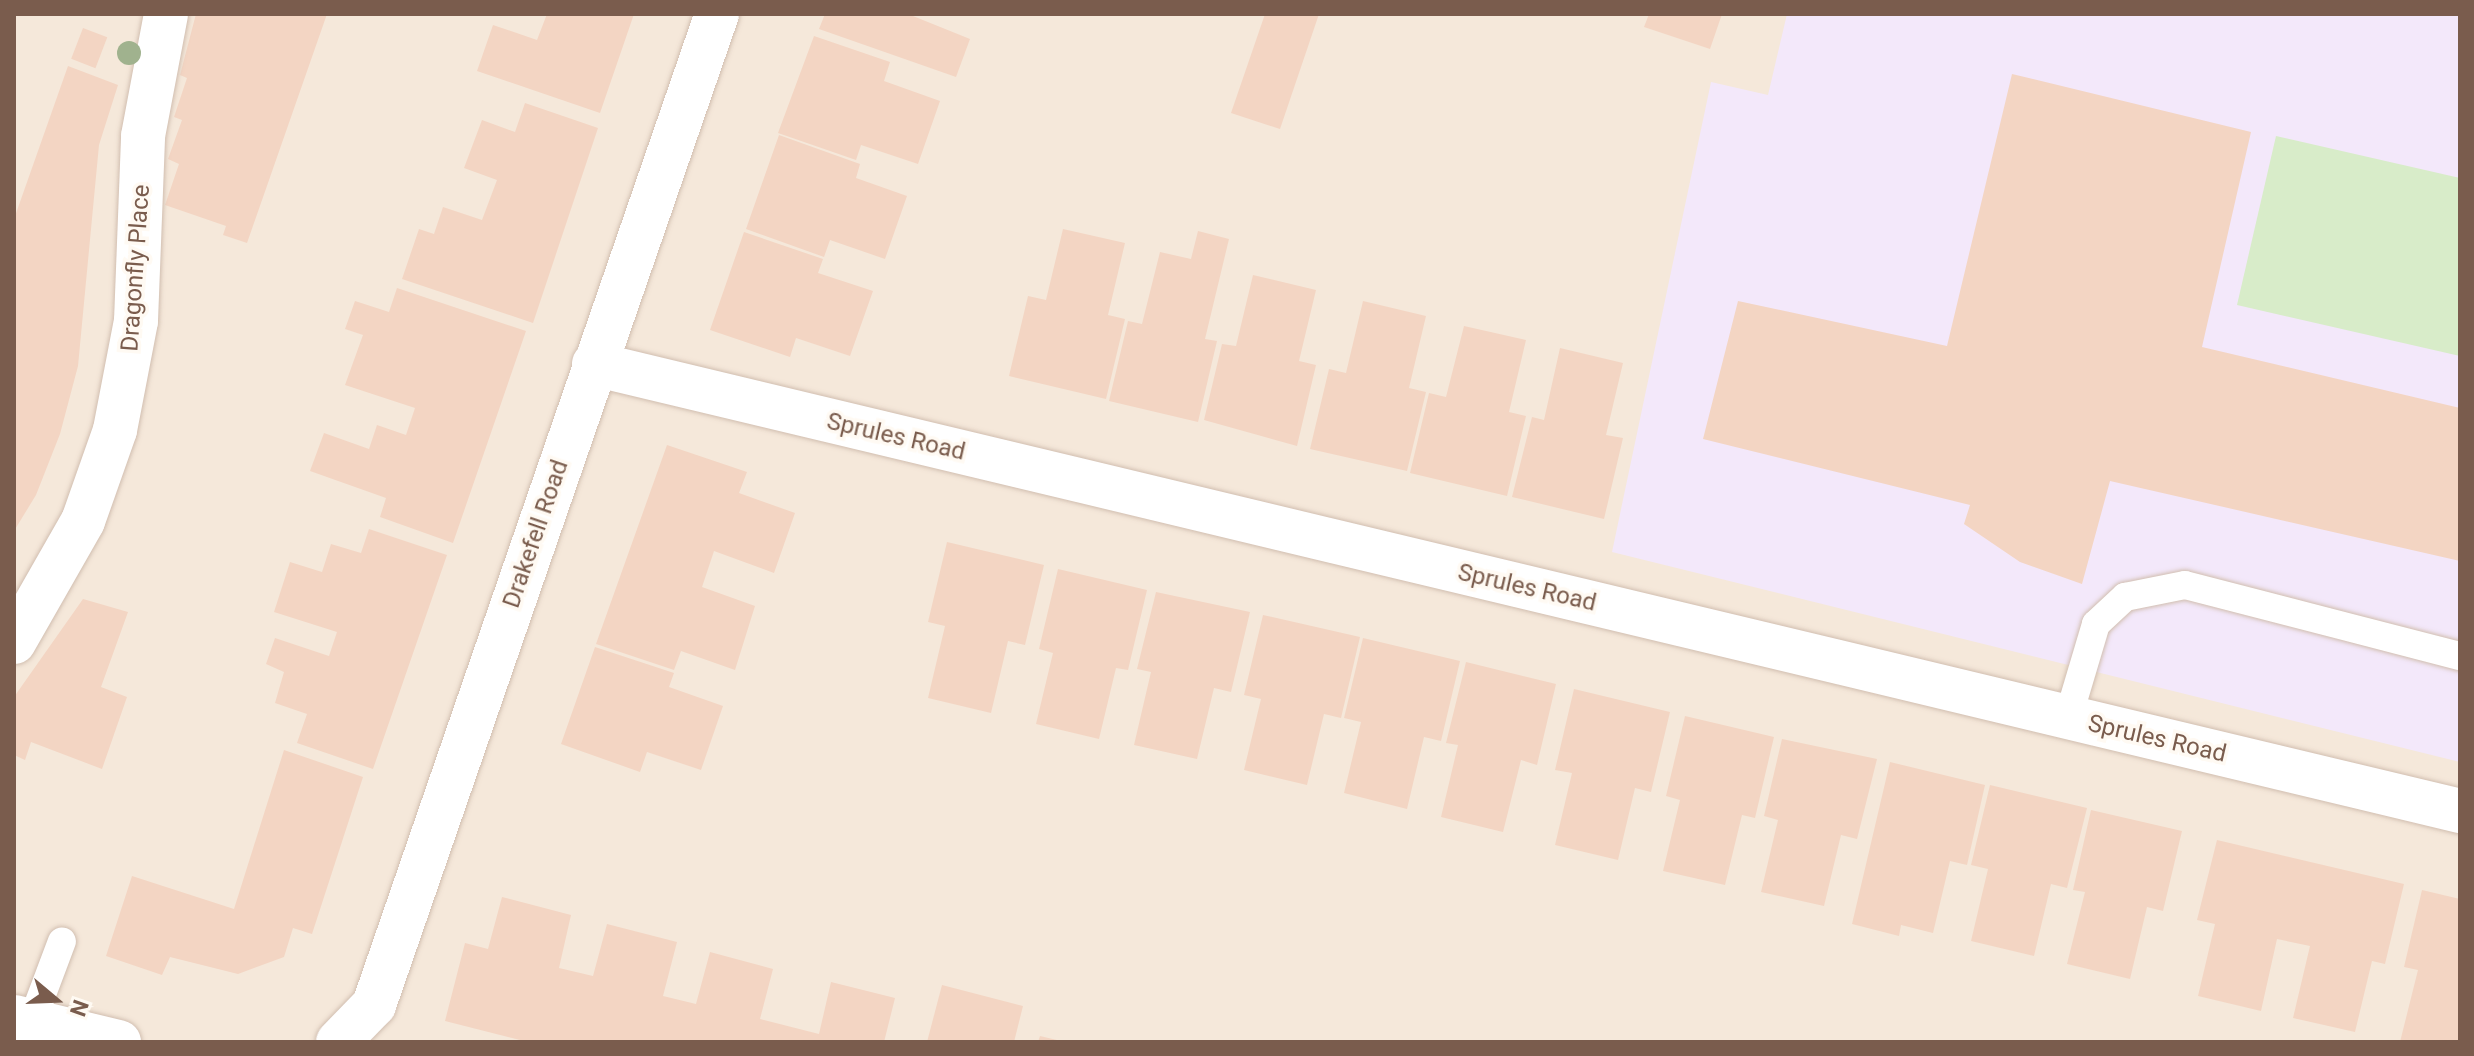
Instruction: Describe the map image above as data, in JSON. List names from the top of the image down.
{
  "streets": {
    "street": ["Dragonfly Place", "Sprules Road", "Drakefell Road"]
  },
  "crossings": [
    ["Sprules Road", "Drakefell Road"]
  ],
  "north": "right"
}
